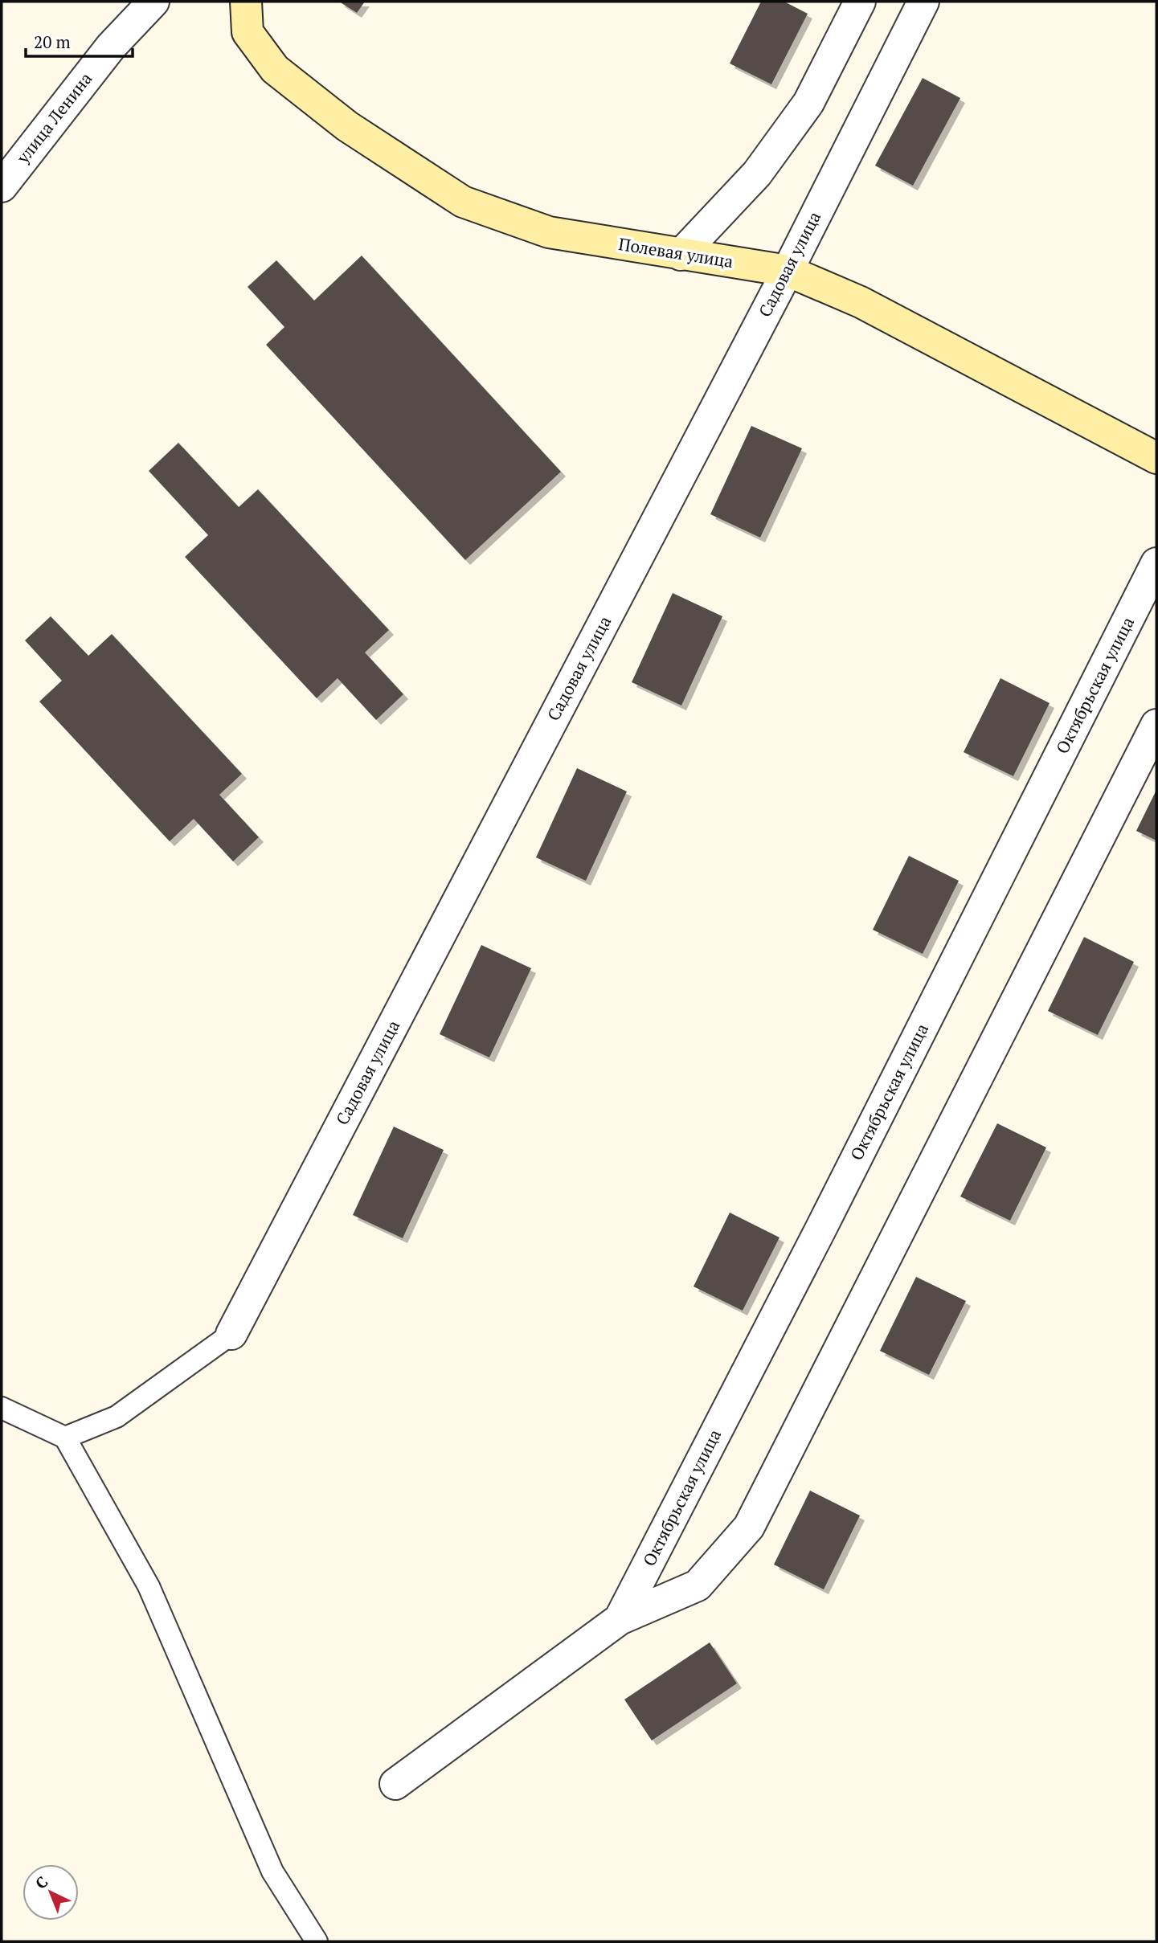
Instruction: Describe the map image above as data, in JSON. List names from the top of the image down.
{
  "streets": {
    "street": [
      "улица Ленина",
      "Полевая улица",
      "Садовая улица",
      "Октябрьская улица"
    ]
  },
  "crossings": [
    ["Полевая улица", "Садовая улица"]
  ],
  "scale_bar": "20 m",
  "north": "top left"
}
